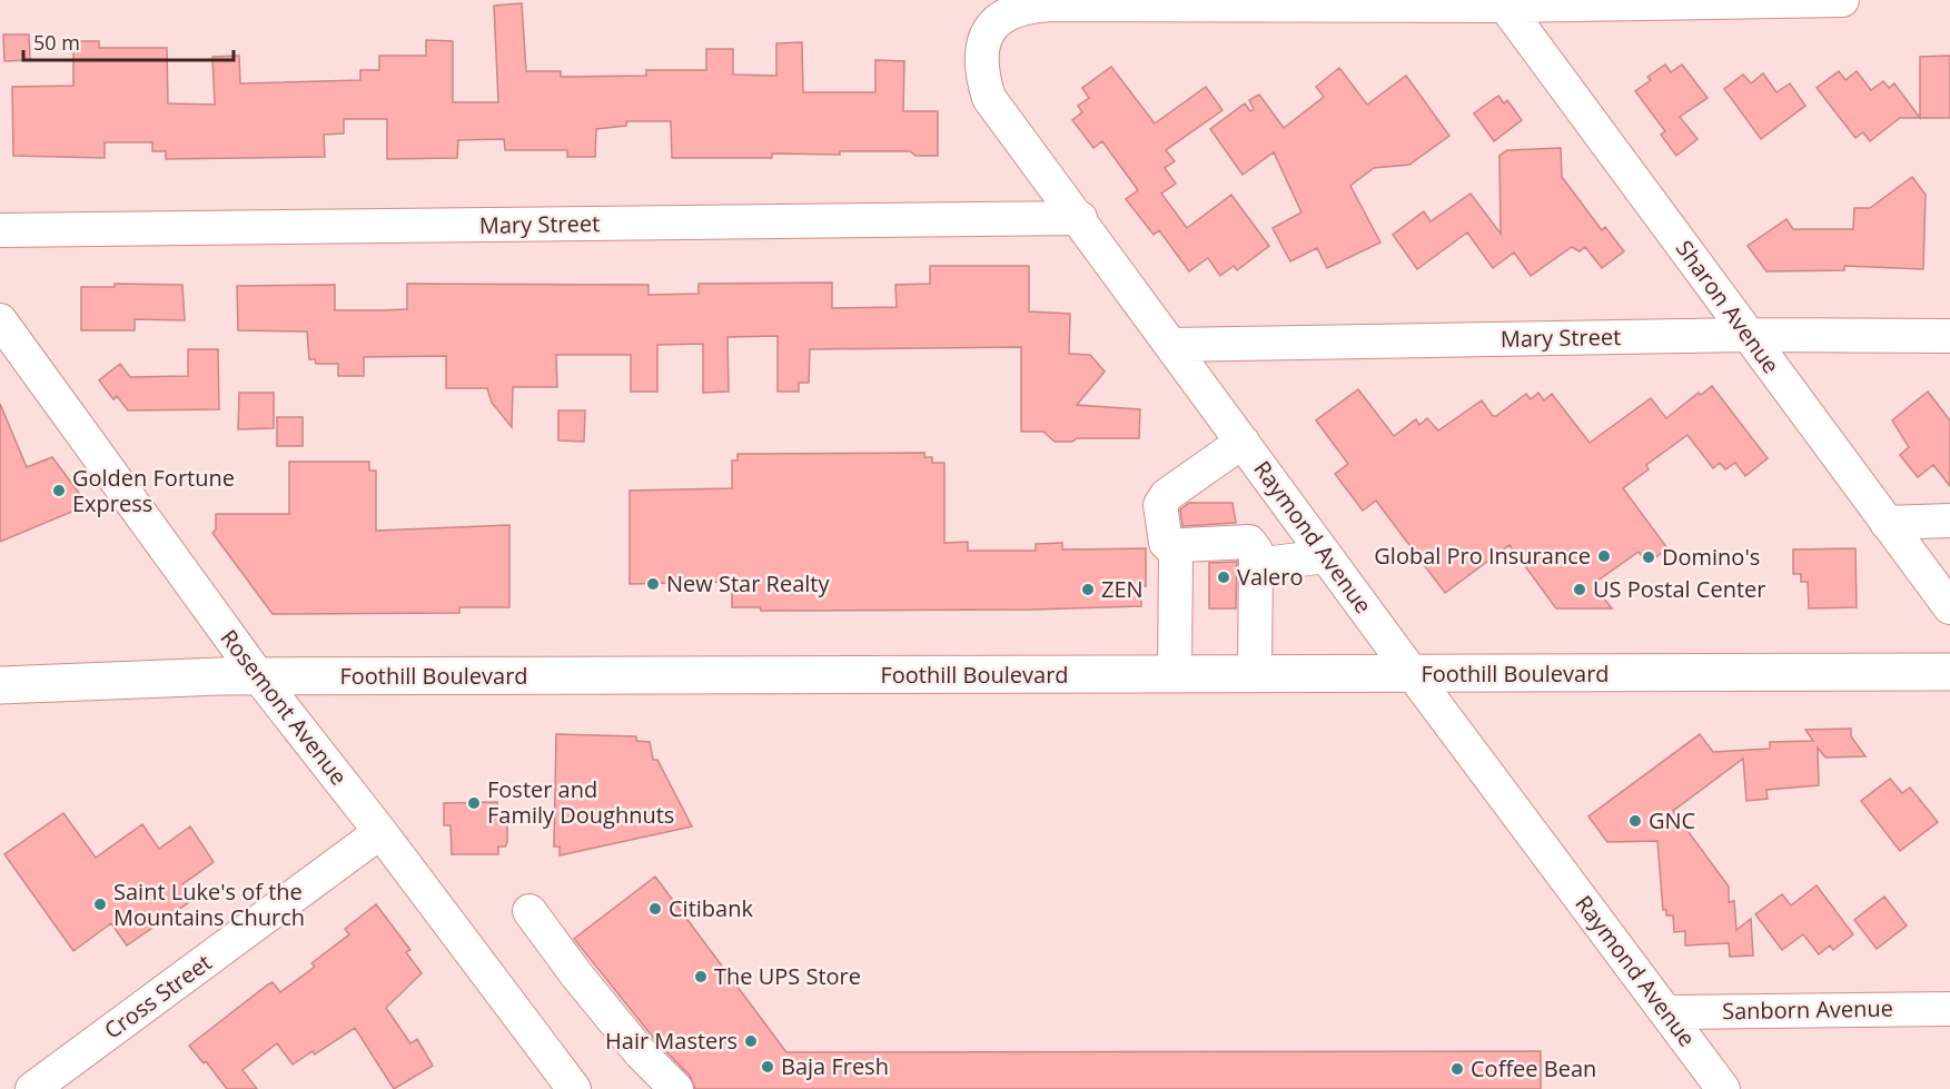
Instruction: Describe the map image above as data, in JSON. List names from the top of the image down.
{
  "streets": {
    "main road": ["Foothill Boulevard"],
    "street": [
      "Mary Street",
      "Sharon Avenue",
      "Raymond Avenue",
      "Rosemont Avenue",
      "Cross Street",
      "Sanborn Avenue"
    ]
  },
  "crossings": [
    ["Mary Street", "Sharon Avenue"],
    ["Mary Street", "Raymond Avenue"],
    ["Sharon Avenue", "Raymond Avenue"],
    ["Raymond Avenue", "Foothill Boulevard"],
    ["Raymond Avenue", "Sanborn Avenue"],
    ["Foothill Boulevard", "Rosemont Avenue"],
    ["Rosemont Avenue", "Cross Street"]
  ],
  "places": [
    "Golden Fortune Express",
    "Global Pro Insurance",
    "Domino's",
    "Valero",
    "New Star Realty",
    "ZEN",
    "US Postal Center",
    "Foster and Family Doughnuts",
    "GNC",
    "Saint Luke's of the Mountains Church",
    "Citibank",
    "The UPS Store",
    "Hair Masters",
    "Baja Fresh",
    "Coffee Bean"
  ],
  "scale_bar": "50 m"
}
